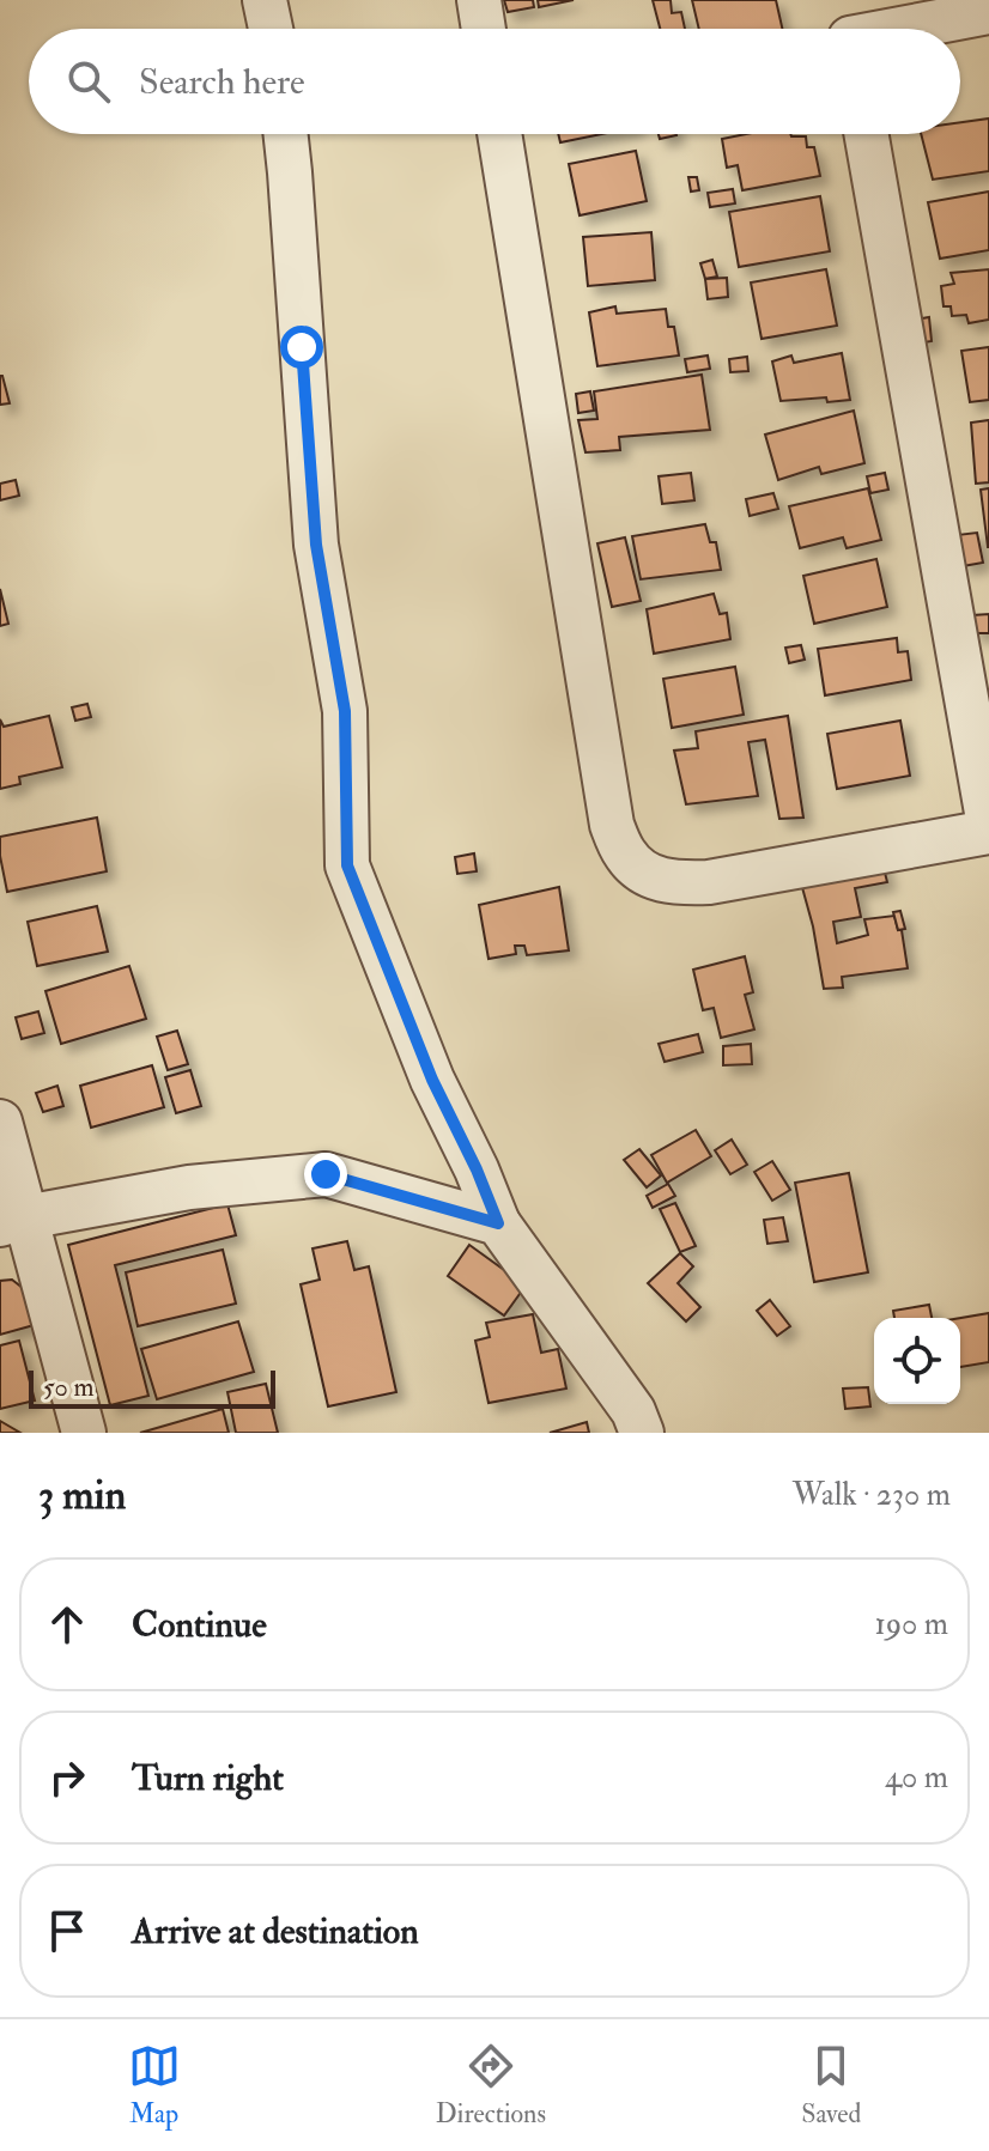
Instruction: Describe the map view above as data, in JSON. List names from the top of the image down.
{
  "scale_bar": "50 m",
  "page": {
    "search": "Search here",
    "scale": "50 m",
    "heading": ["3 min", "Walk · 230 m"],
    "list": [
      ["Continue", "190 m"],
      ["Turn right", "40 m"],
      "Arrive at destination"
    ],
    "nav": ["Map", "Directions", "Saved"]
  }
}
